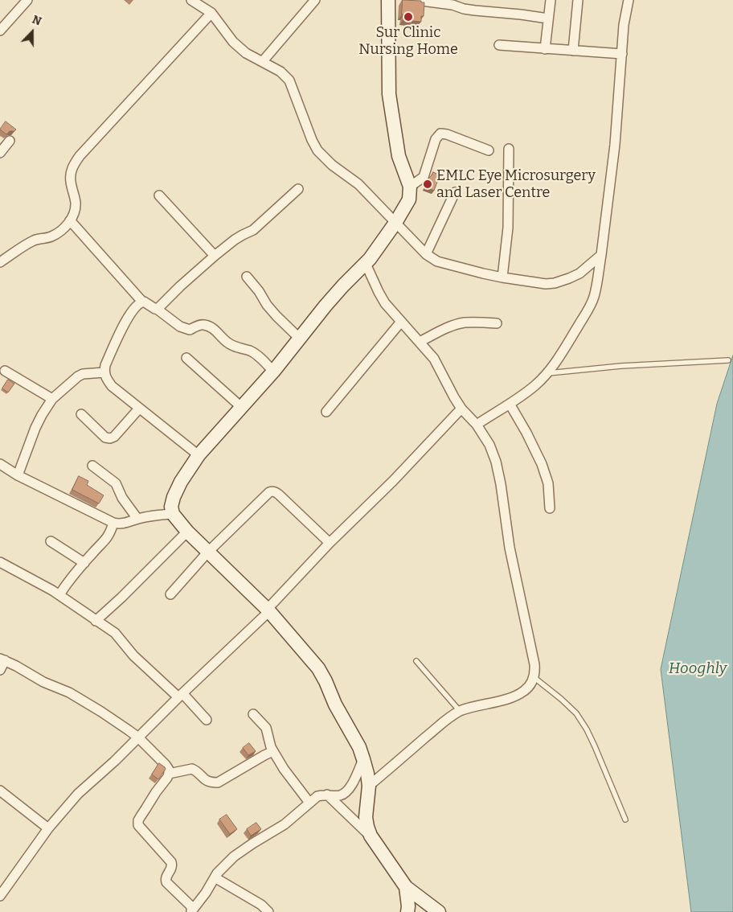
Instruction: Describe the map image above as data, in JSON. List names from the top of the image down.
{
  "water": ["Hooghly"],
  "places": ["Sur Clinic Nursing Home", "EMLC Eye Microsurgery and Laser Centre"],
  "north": "top"
}
